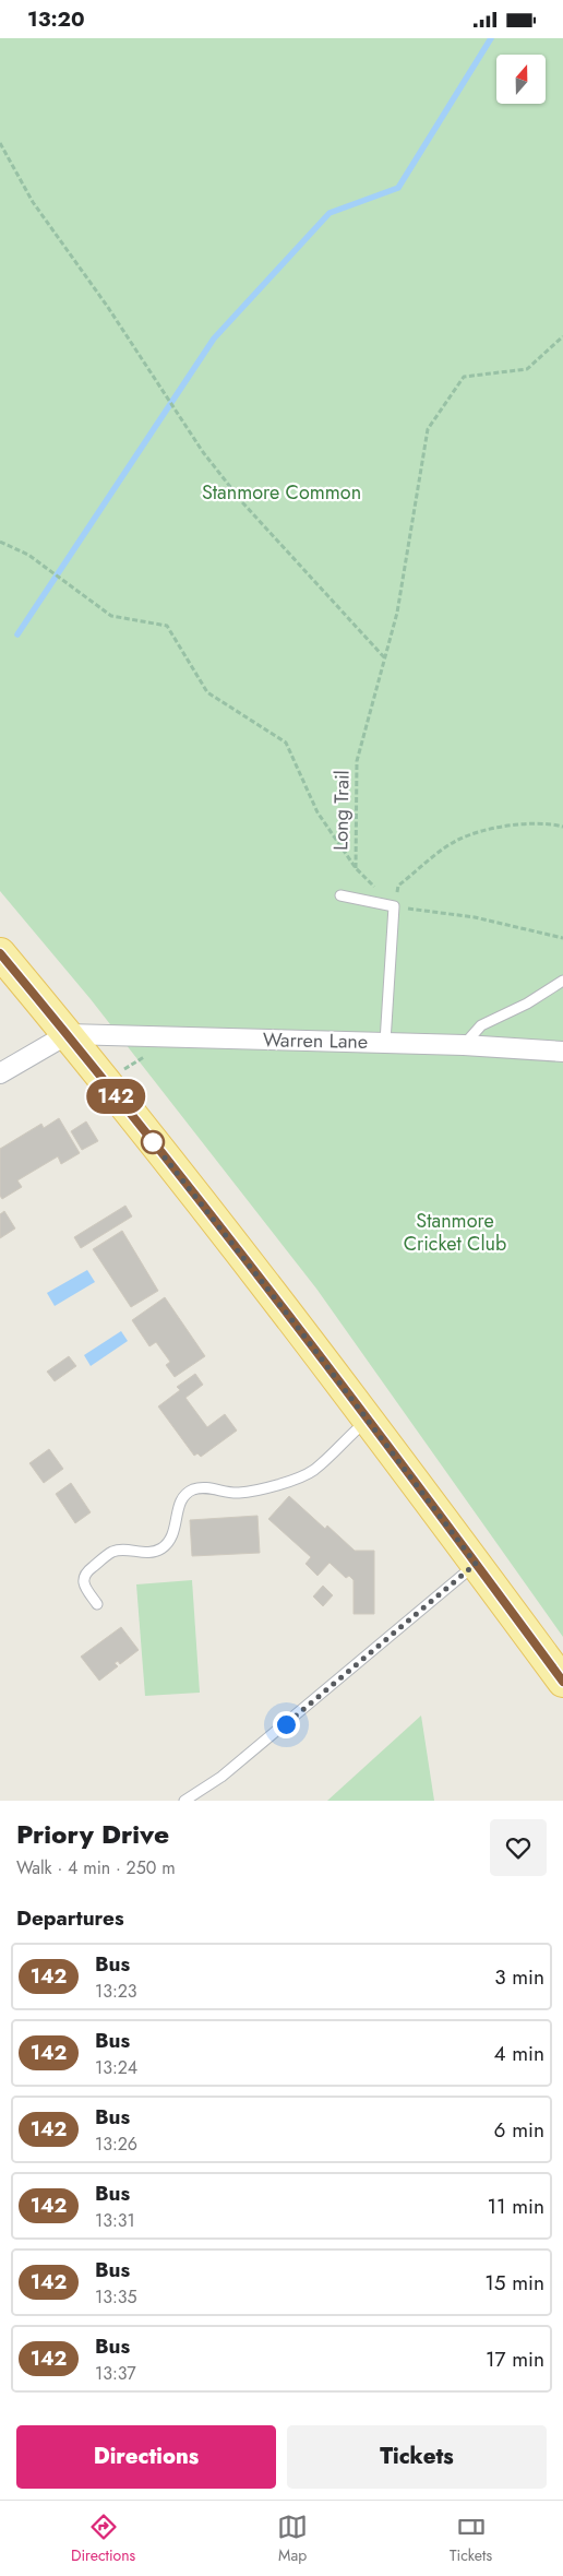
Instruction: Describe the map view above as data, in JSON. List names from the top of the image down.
{
  "streets": {
    "street": ["Warren Lane"],
    "path": ["Long Trail"]
  },
  "parks": ["Stanmore Common", "Stanmore Cricket Club"],
  "lines": ["bus line 142"],
  "north": "top",
  "page": {
    "status": "13:20",
    "on_map": "142",
    "heading": [
      ["Priory Drive", "Walk · 4 min · 250 m"],
      "Departures"
    ],
    "list": [
      {
        "mark": "142",
        "name": "Bus",
        "note": "13:23",
        "value": "3 min"
      },
      {
        "mark": "142",
        "name": "Bus",
        "note": "13:24",
        "value": "4 min"
      },
      {
        "mark": "142",
        "name": "Bus",
        "note": "13:26",
        "value": "6 min"
      },
      {
        "mark": "142",
        "name": "Bus",
        "note": "13:31",
        "value": "11 min"
      },
      {
        "mark": "142",
        "name": "Bus",
        "note": "13:35",
        "value": "15 min"
      },
      {
        "mark": "142",
        "name": "Bus",
        "note": "13:37",
        "value": "17 min"
      }
    ],
    "buttons": ["Directions", "Tickets"],
    "tabs": ["Directions", "Map", "Tickets"]
  }
}
